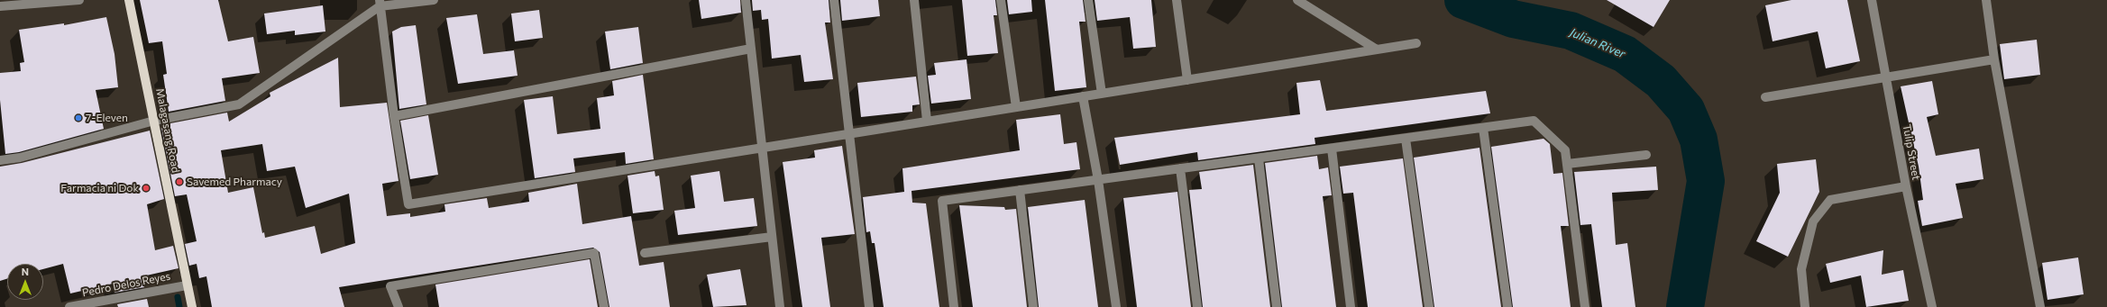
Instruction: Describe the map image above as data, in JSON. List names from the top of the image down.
{
  "streets": {
    "main road": ["Malagasang Road"],
    "street": ["Tulip Street", "Pedro Delos Reyes"]
  },
  "crossings": [
    ["Malagasang Road", "Pedro Delos Reyes"]
  ],
  "water": ["Julian River"],
  "places": ["7-Eleven", "Savemed Pharmacy", "Farmacia ni Dok"],
  "north": "top"
}
